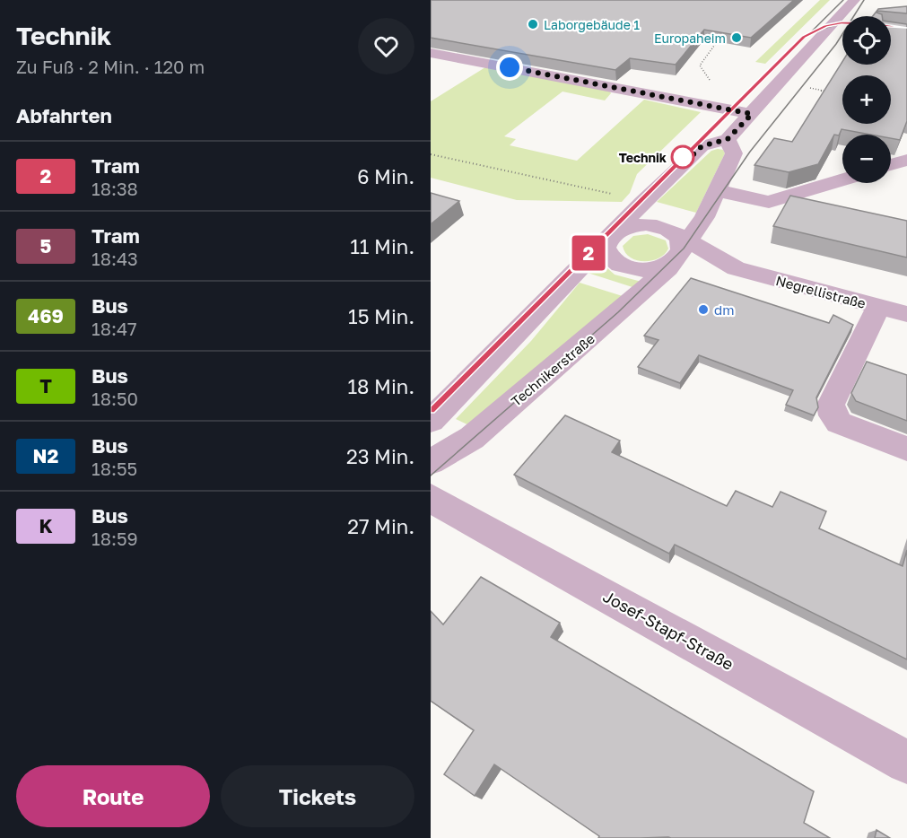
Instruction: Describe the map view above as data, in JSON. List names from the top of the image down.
{
  "streets": {
    "street": ["Negrellistraße", "Technikerstraße", "Josef-Stapf-Straße"]
  },
  "crossings": [
    ["Negrellistraße", "Technikerstraße"]
  ],
  "places": [
    "Laborgebäude 1",
    "Europaheim",
    "Technik",
    "dm"
  ],
  "lines": ["tram line 2"],
  "page": {
    "heading": [
      ["Technik", "Zu Fuß · 2 Min. · 120 m"],
      "Abfahrten"
    ],
    "on_map": "2",
    "map_buttons": ["+", "−"],
    "list": [
      {
        "mark": "2",
        "name": "Tram",
        "note": "18:38",
        "value": "6 Min."
      },
      {
        "mark": "5",
        "name": "Tram",
        "note": "18:43",
        "value": "11 Min."
      },
      {
        "mark": "469",
        "name": "Bus",
        "note": "18:47",
        "value": "15 Min."
      },
      {
        "mark": "T",
        "name": "Bus",
        "note": "18:50",
        "value": "18 Min."
      },
      {
        "mark": "N2",
        "name": "Bus",
        "note": "18:55",
        "value": "23 Min."
      },
      {
        "mark": "K",
        "name": "Bus",
        "note": "18:59",
        "value": "27 Min."
      }
    ],
    "buttons": ["Route", "Tickets"]
  }
}
